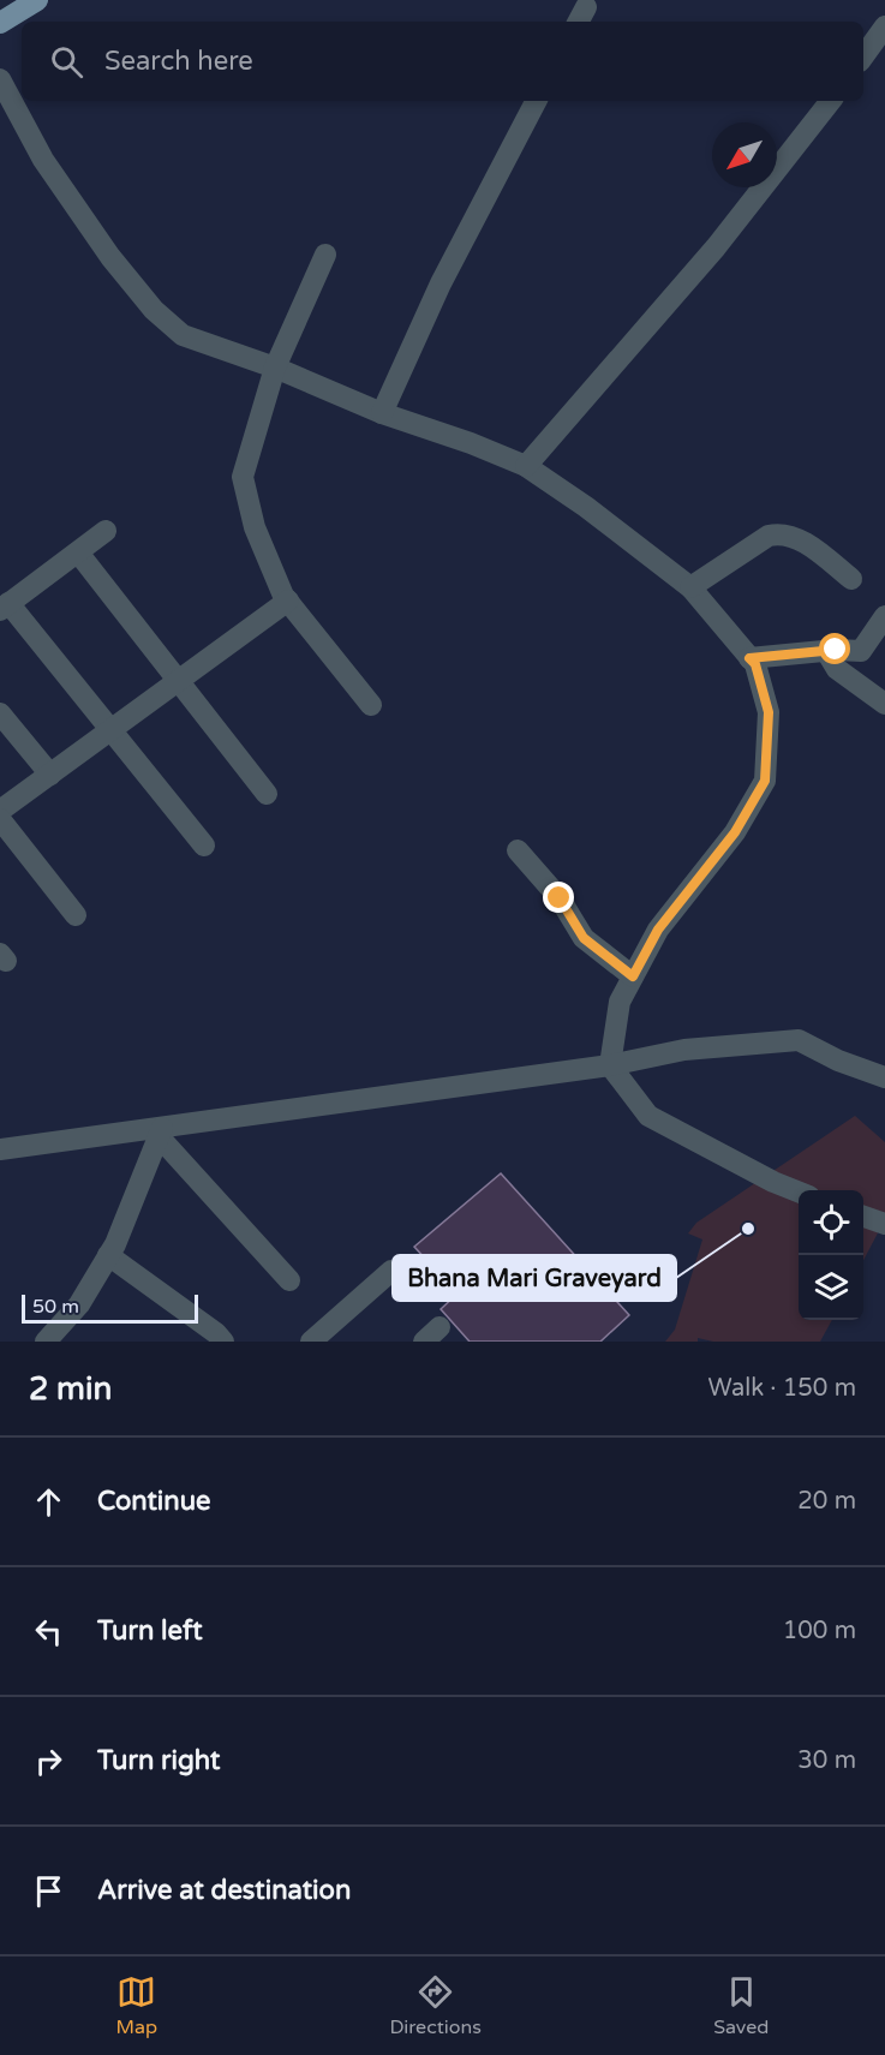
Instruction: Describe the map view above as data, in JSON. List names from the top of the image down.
{
  "places": ["Bhana Mari Graveyard"],
  "scale_bar": "50 m",
  "north": "bottom left",
  "page": {
    "search": "Search here",
    "scale": "50 m",
    "heading": ["2 min", "Walk · 150 m"],
    "list": [
      ["Continue", "20 m"],
      ["Turn left", "100 m"],
      ["Turn right", "30 m"],
      "Arrive at destination"
    ],
    "nav": ["Map", "Directions", "Saved"]
  }
}
